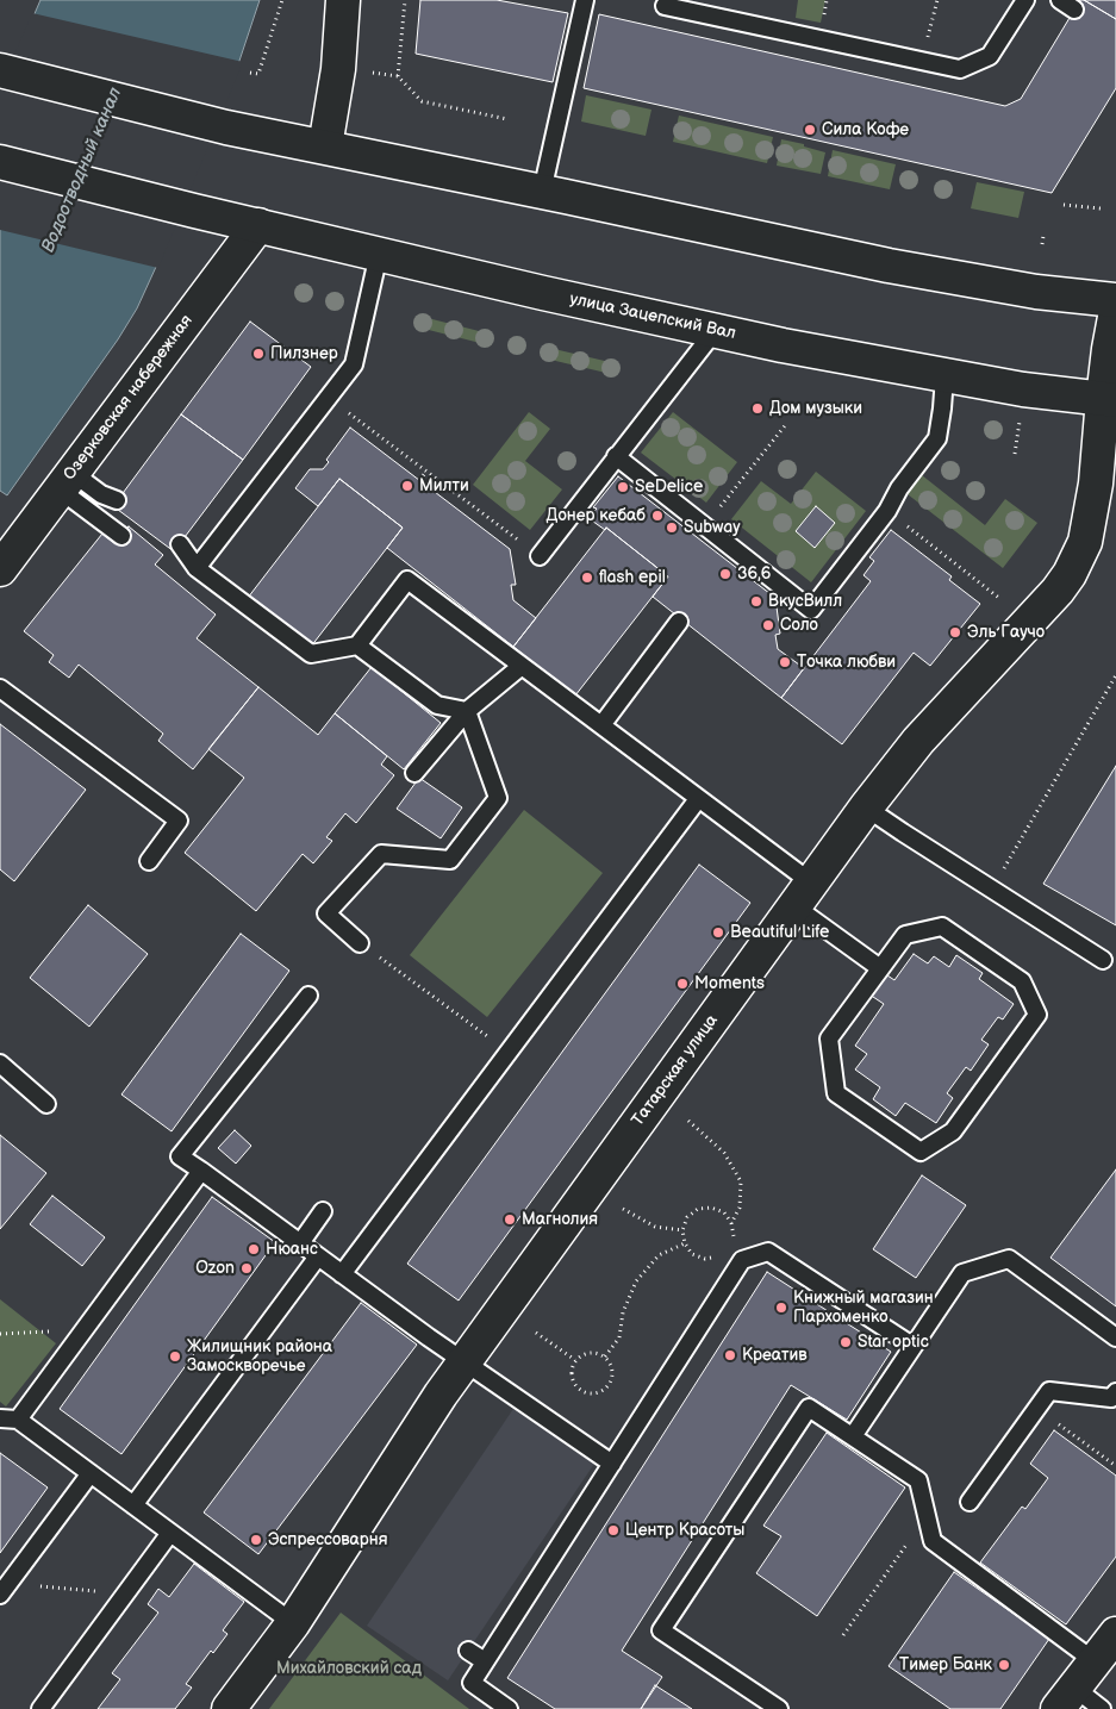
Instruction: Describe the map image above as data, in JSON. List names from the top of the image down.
{
  "streets": {
    "main road": ["улица Зацепский Вал", "Озерковская набережная", "Татарская улица"]
  },
  "crossings": [
    ["улица Зацепский Вал", "Озерковская набережная"],
    ["улица Зацепский Вал", "Татарская улица"]
  ],
  "water": ["Водоотводный канал"],
  "parks": ["Михайловский сад"],
  "places": [
    "Сила Кофе",
    "Пилзнер",
    "Дом музыки",
    "Милти",
    "SeDelice",
    "Донер кебаб",
    "Subway",
    "36,6",
    "flash epil",
    "ВкусВилл",
    "Соло",
    "Эль Гаучо",
    "Точка любви",
    "Beautiful Life",
    "Moments",
    "Магнолия",
    "Нюанс",
    "Ozon",
    "Книжный магазин Пархоменко",
    "Star optic",
    "Креатив",
    "Жилищник района Замоскворечье",
    "Центр Красоты",
    "Эспрессоварня",
    "Тимер Банк"
  ]
}
